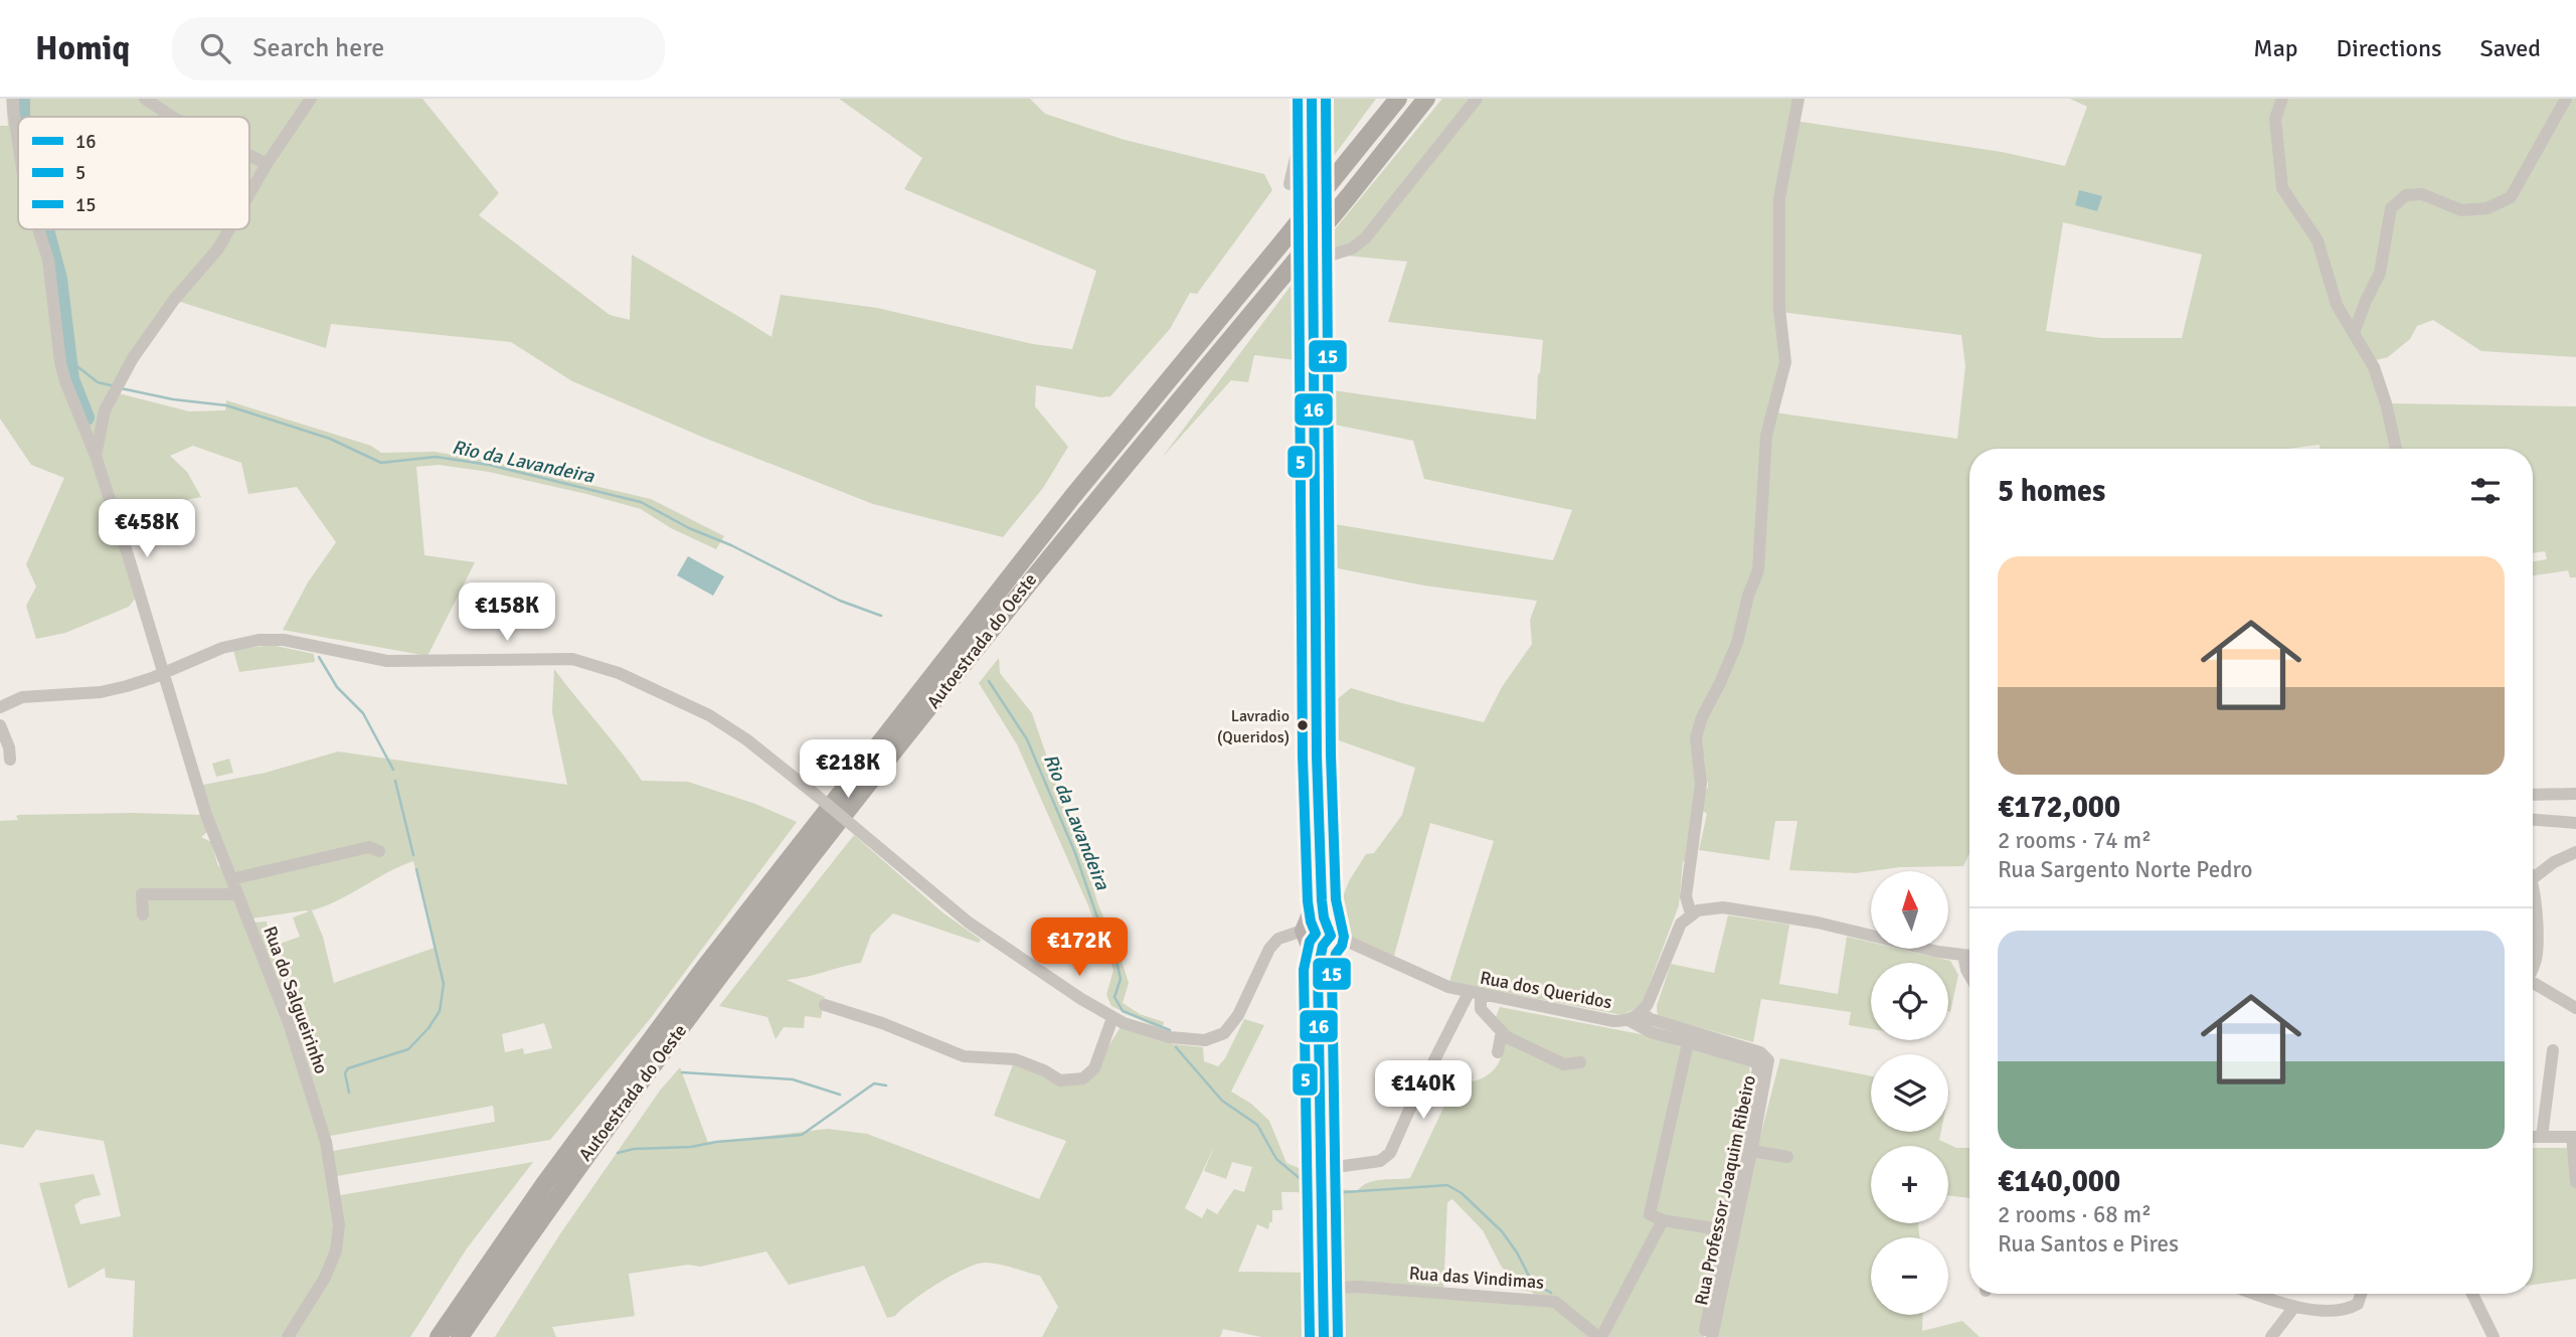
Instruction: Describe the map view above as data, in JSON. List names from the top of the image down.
{
  "streets": {
    "highway": ["Autoestrada do Oeste"],
    "street": [
      "Rua dos Queridos",
      "Rua do Salgueirinho",
      "Rua Professor Joaquim Ribeiro",
      "Rua das Vindimas"
    ]
  },
  "crossings": [
    ["Rua dos Queridos", "Rua Professor Joaquim Ribeiro"]
  ],
  "water": ["Rio da Lavandeira"],
  "places": ["Lavradio (Queridos)"],
  "lines": ["transit line 16", "transit line 5", "transit line 15"],
  "legend": ["16", "5", "15"],
  "north": "top",
  "page": {
    "header": "Homiq",
    "search": "Search here",
    "nav": ["Map", "Directions", "Saved"],
    "heading": "5 homes",
    "price": [
      "€458K",
      "€158K",
      "€218K",
      "€172K",
      "€140K"
    ],
    "list": [
      {
        "name": "€172,000",
        "note": "2 rooms · 74 m² · Rua Sargento Norte Pedro"
      },
      {
        "name": "€140,000",
        "note": "2 rooms · 68 m² · Rua Santos e Pires"
      }
    ],
    "map_buttons": ["+", "−"]
  }
}
